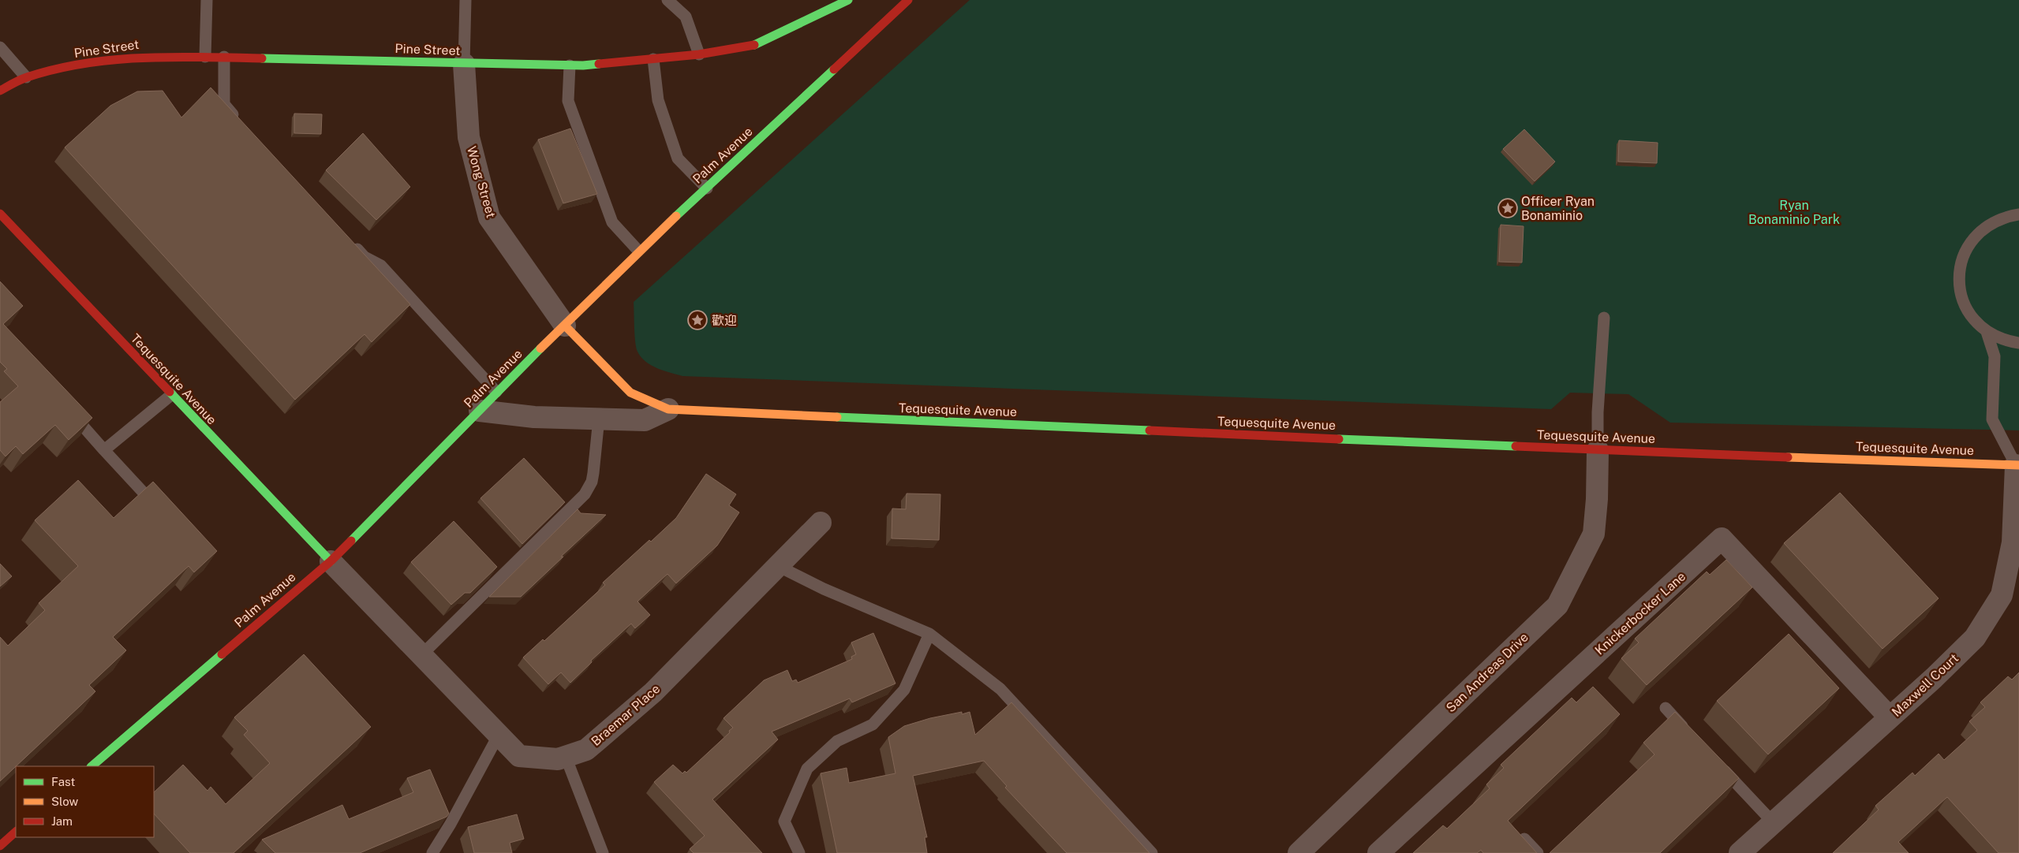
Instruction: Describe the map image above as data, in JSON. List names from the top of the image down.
{
  "streets": {
    "street": [
      "Pine Street",
      "Palm Avenue",
      "Wong Street",
      "Tequesquite Avenue",
      "Knickerbocker Lane",
      "San Andreas Drive",
      "Maxwell Court",
      "Braemar Place"
    ]
  },
  "crossings": [
    ["Pine Street", "Wong Street"],
    ["Palm Avenue", "Wong Street"],
    ["Palm Avenue", "Tequesquite Avenue"],
    ["Palm Avenue", "Braemar Place"],
    ["Wong Street", "Tequesquite Avenue"],
    ["Tequesquite Avenue", "San Andreas Drive"],
    ["Tequesquite Avenue", "Maxwell Court"],
    ["Tequesquite Avenue", "Braemar Place"],
    ["Knickerbocker Lane", "Maxwell Court"]
  ],
  "parks": ["Ryan Bonaminio Park"],
  "places": {
    "place": ["Officer Ryan Bonaminio", "歡迎"]
  },
  "legend": ["Fast", "Slow", "Jam"]
}
